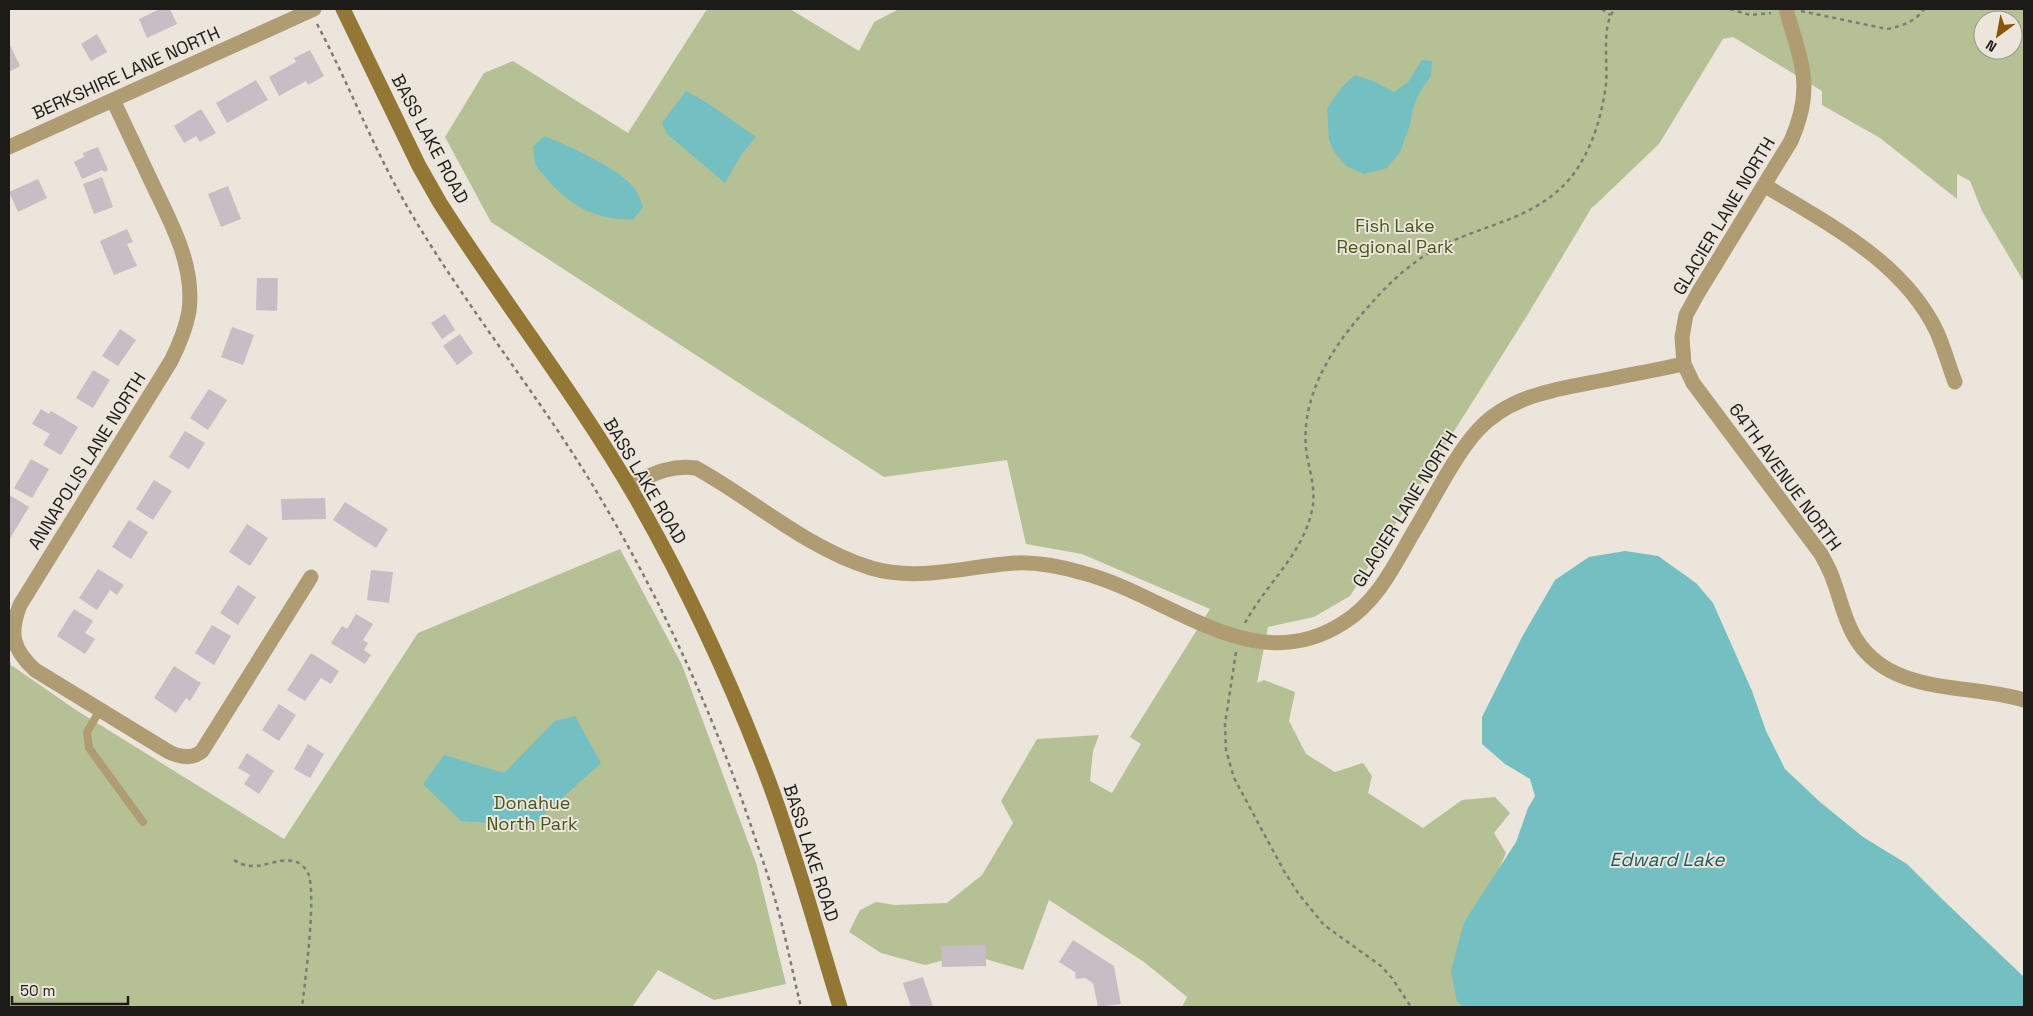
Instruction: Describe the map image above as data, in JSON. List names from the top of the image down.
{
  "streets": {
    "main road": ["BASS LAKE ROAD"],
    "street": [
      "BERKSHIRE LANE NORTH",
      "GLACIER LANE NORTH",
      "ANNAPOLIS LANE NORTH",
      "64TH AVENUE NORTH"
    ]
  },
  "crossings": [
    ["BERKSHIRE LANE NORTH", "ANNAPOLIS LANE NORTH"],
    ["BASS LAKE ROAD", "GLACIER LANE NORTH"],
    ["GLACIER LANE NORTH", "64TH AVENUE NORTH"]
  ],
  "water": ["Edward Lake"],
  "parks": ["Fish Lake Regional Park", "Donahue North Park"],
  "scale_bar": "50 m",
  "north": "bottom left"
}
